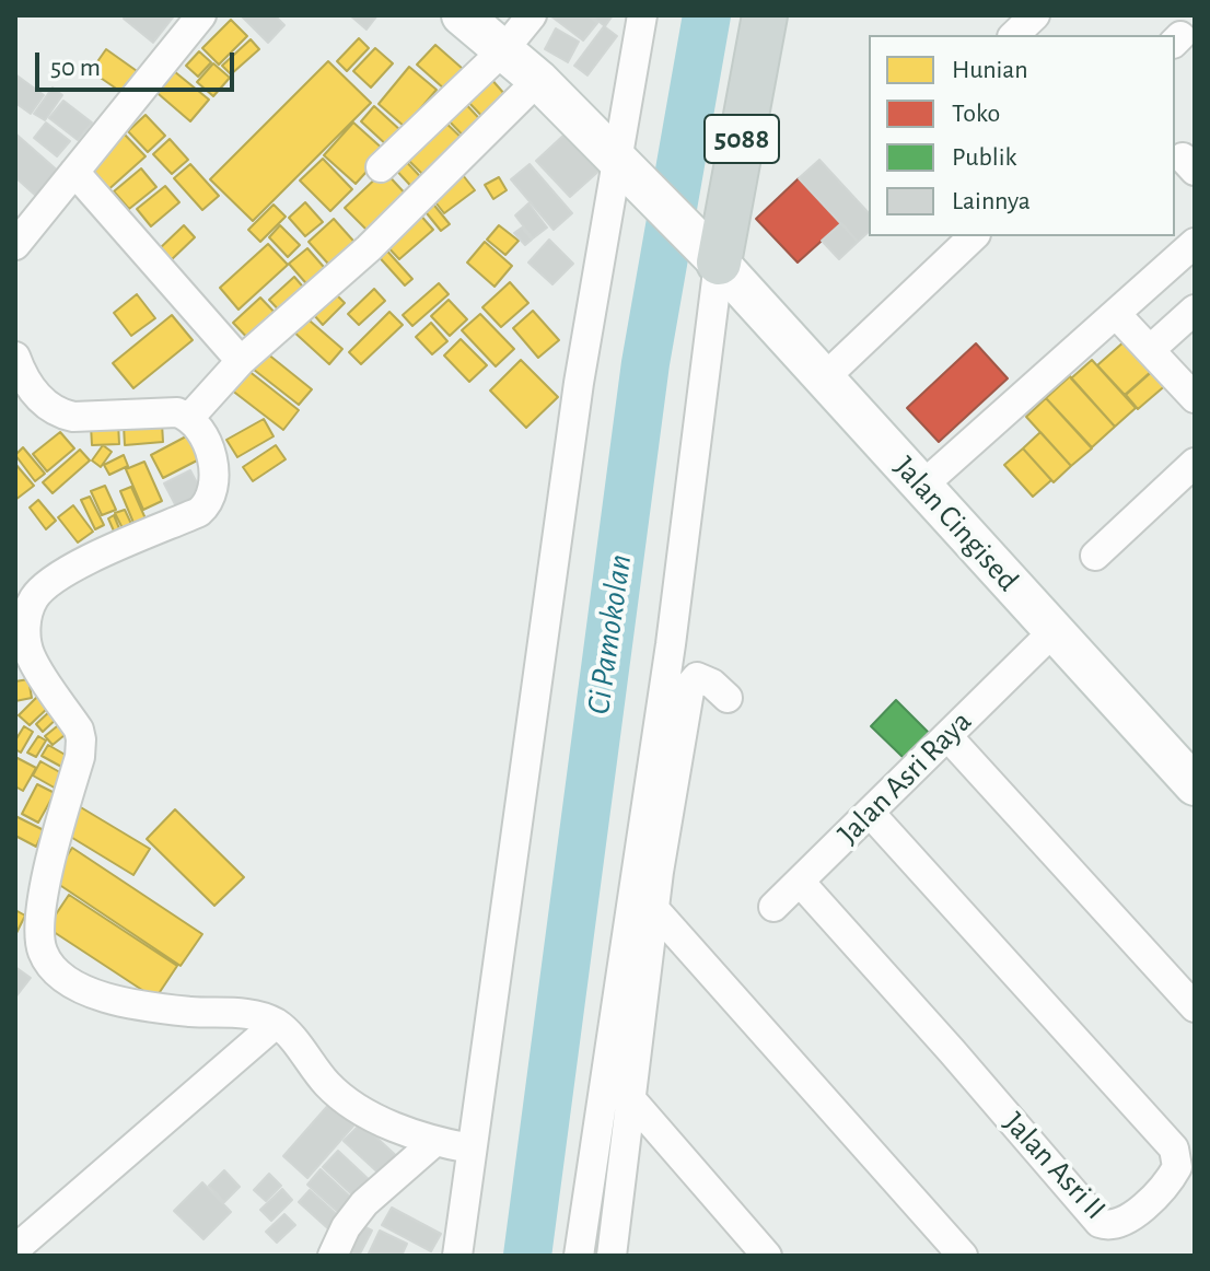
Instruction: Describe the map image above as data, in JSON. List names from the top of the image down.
{
  "streets": {
    "main road": ["5088", "Jalan Cingised"],
    "street": ["Jalan Asri Raya", "Jalan Asri II"]
  },
  "crossings": [
    ["5088", "Jalan Cingised"],
    ["Jalan Cingised", "Jalan Asri Raya"],
    ["Jalan Asri Raya", "Jalan Asri II"]
  ],
  "water": ["Ci Pamokolan"],
  "legend": [
    "Hunian",
    "Toko",
    "Publik",
    "Lainnya"
  ],
  "scale_bar": "50 m"
}
